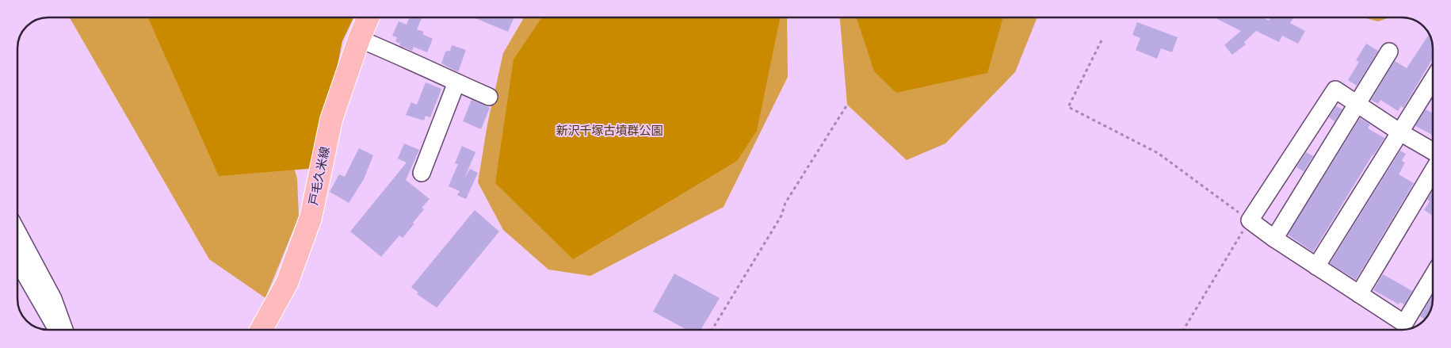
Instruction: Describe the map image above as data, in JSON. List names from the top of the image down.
{
  "streets": {
    "main road": ["戸毛久米線"]
  },
  "parks": ["新沢千塚古墳群公園"]
}
